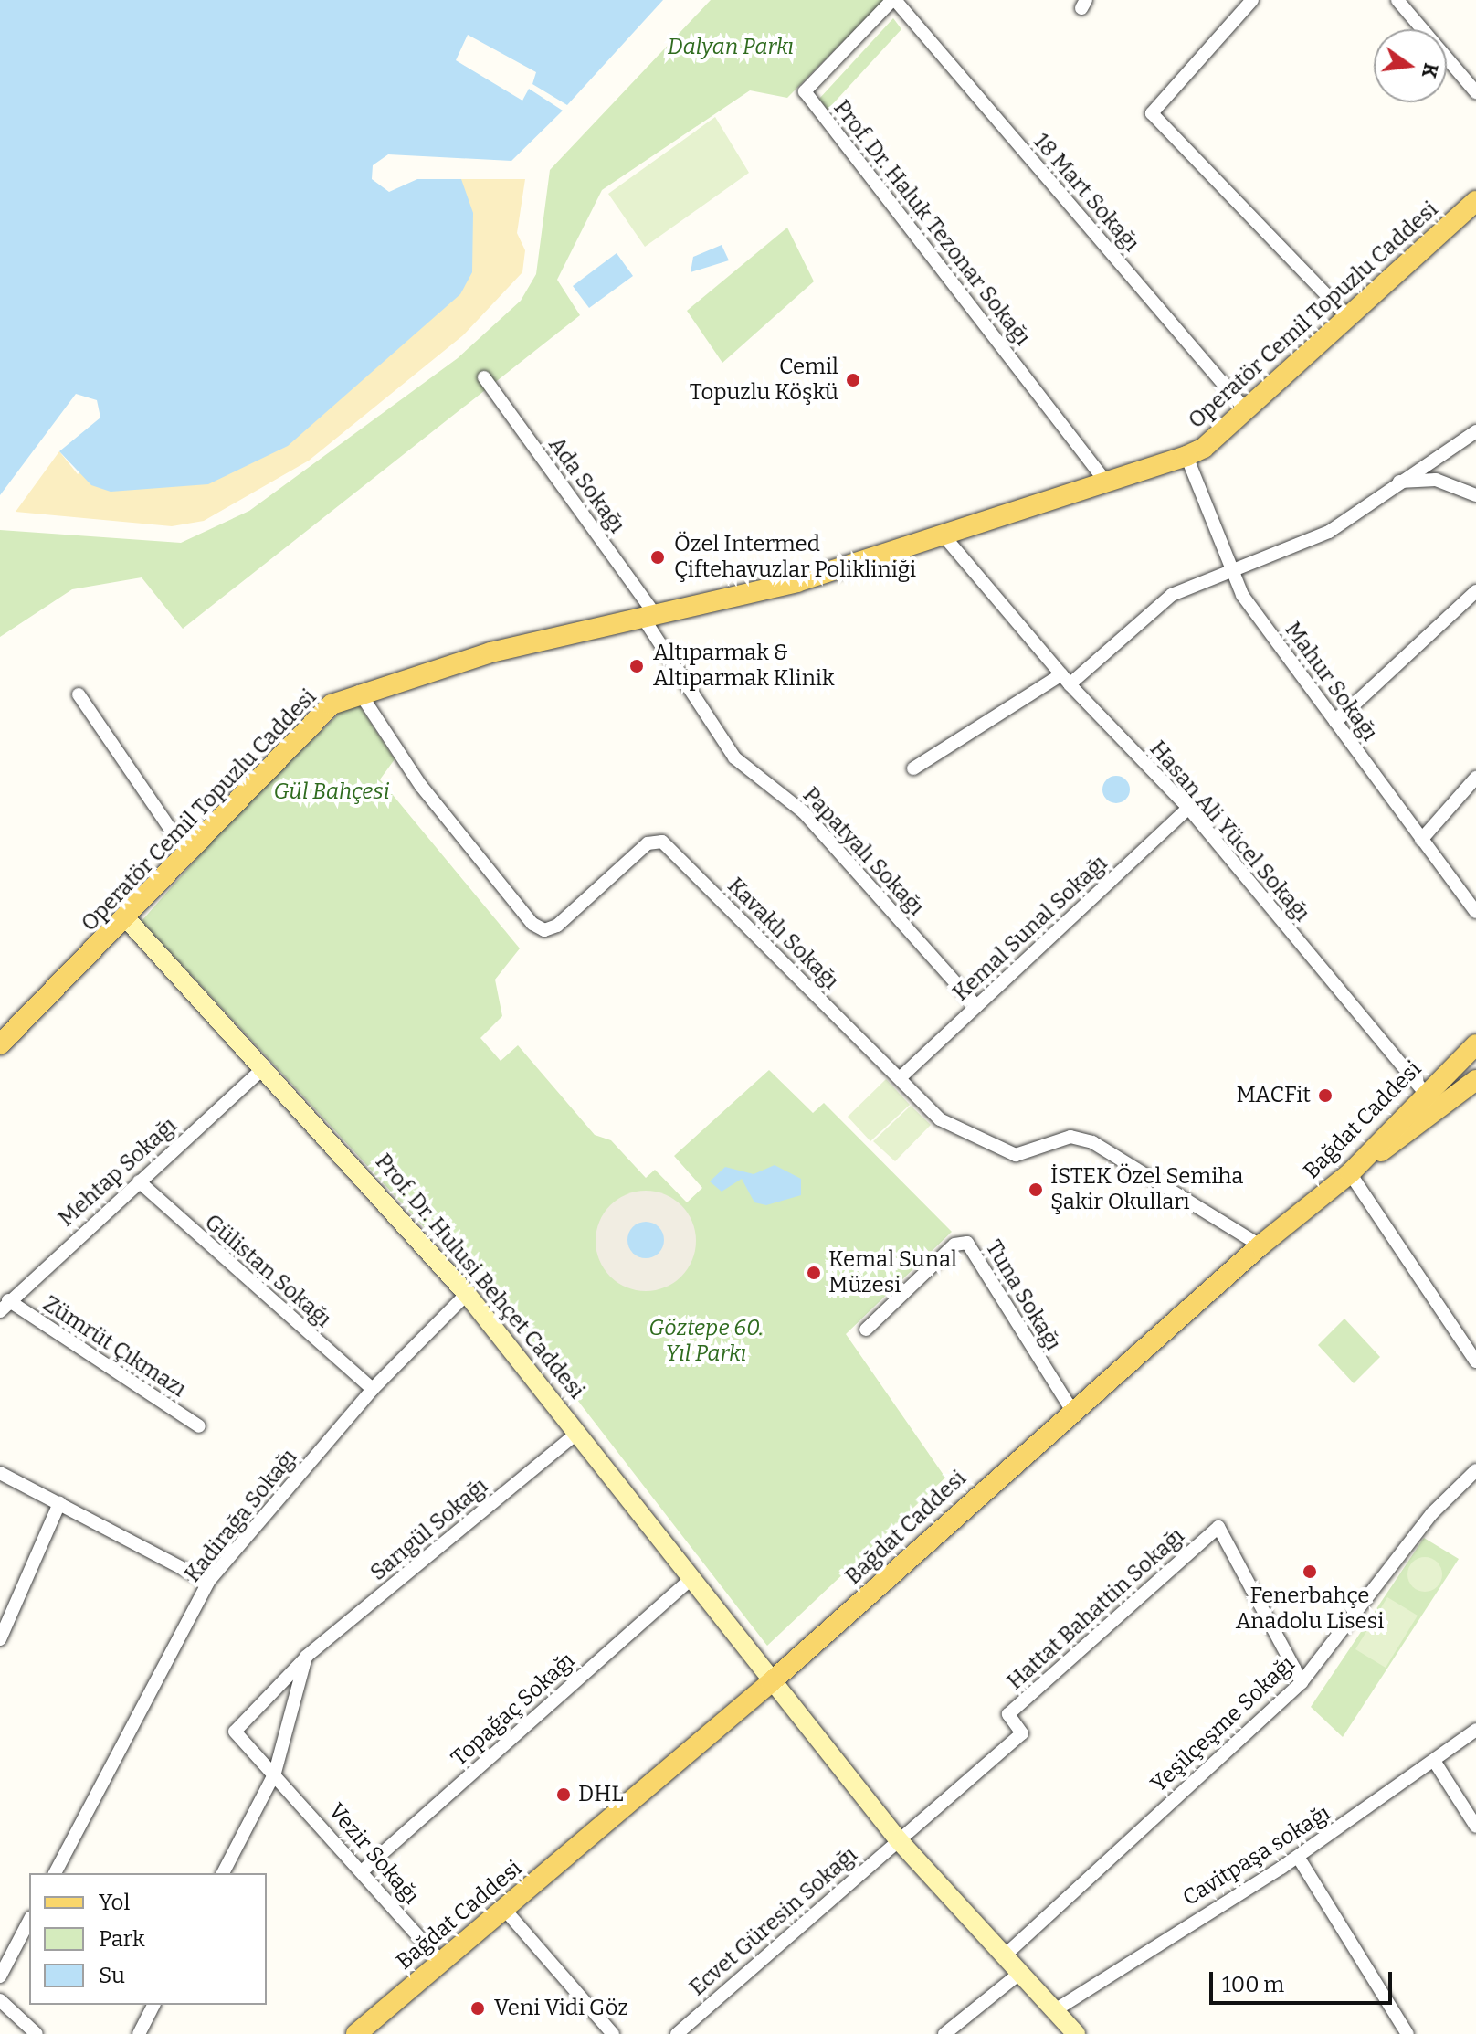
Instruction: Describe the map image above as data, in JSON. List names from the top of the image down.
{
  "streets": {
    "main road": ["Operatör Cemil Topuzlu Caddesi", "Bağdat Caddesi"],
    "street": [
      "18 Mart Sokağı",
      "Prof. Dr. Haluk Tezonar Sokağı",
      "Ada Sokağı",
      "Mahur Sokağı",
      "Hasan Ali Yücel Sokağı",
      "Papatyalı Sokağı",
      "Kemal Sunal Sokağı",
      "Kavaklı Sokağı",
      "Mehtap Sokağı",
      "Gülistan Sokağı",
      "Prof. Dr. Hulusi Behçet Caddesi",
      "Tuna Sokağı",
      "Zümrüt Çıkmazı",
      "Kadirağa Sokağı",
      "Sarıgül Sokağı",
      "Hattat Bahattin Sokağı",
      "Topağaç Sokağı",
      "Yeşilçeşme Sokağı",
      "Vezir Sokağı",
      "Cavitpaşa sokağı",
      "Ecvet Güresin Sokağı"
    ]
  },
  "crossings": [
    ["18 Mart Sokağı", "Prof. Dr. Haluk Tezonar Sokağı"],
    ["18 Mart Sokağı", "Operatör Cemil Topuzlu Caddesi"],
    ["Prof. Dr. Haluk Tezonar Sokağı", "Operatör Cemil Topuzlu Caddesi"],
    ["Operatör Cemil Topuzlu Caddesi", "Ada Sokağı"],
    ["Operatör Cemil Topuzlu Caddesi", "Mahur Sokağı"],
    ["Operatör Cemil Topuzlu Caddesi", "Hasan Ali Yücel Sokağı"],
    ["Operatör Cemil Topuzlu Caddesi", "Papatyalı Sokağı"],
    ["Operatör Cemil Topuzlu Caddesi", "Kavaklı Sokağı"],
    ["Operatör Cemil Topuzlu Caddesi", "Prof. Dr. Hulusi Behçet Caddesi"],
    ["Ada Sokağı", "Papatyalı Sokağı"],
    ["Hasan Ali Yücel Sokağı", "Kemal Sunal Sokağı"],
    ["Hasan Ali Yücel Sokağı", "Bağdat Caddesi"],
    ["Papatyalı Sokağı", "Kemal Sunal Sokağı"],
    ["Kemal Sunal Sokağı", "Kavaklı Sokağı"],
    ["Kavaklı Sokağı", "Bağdat Caddesi"],
    ["Bağdat Caddesi", "Prof. Dr. Hulusi Behçet Caddesi"],
    ["Bağdat Caddesi", "Tuna Sokağı"],
    ["Bağdat Caddesi", "Vezir Sokağı"],
    ["Mehtap Sokağı", "Gülistan Sokağı"],
    ["Mehtap Sokağı", "Prof. Dr. Hulusi Behçet Caddesi"],
    ["Mehtap Sokağı", "Zümrüt Çıkmazı"],
    ["Gülistan Sokağı", "Kadirağa Sokağı"],
    ["Prof. Dr. Hulusi Behçet Caddesi", "Kadirağa Sokağı"],
    ["Prof. Dr. Hulusi Behçet Caddesi", "Sarıgül Sokağı"],
    ["Prof. Dr. Hulusi Behçet Caddesi", "Hattat Bahattin Sokağı"],
    ["Prof. Dr. Hulusi Behçet Caddesi", "Topağaç Sokağı"],
    ["Prof. Dr. Hulusi Behçet Caddesi", "Yeşilçeşme Sokağı"],
    ["Prof. Dr. Hulusi Behçet Caddesi", "Cavitpaşa sokağı"],
    ["Prof. Dr. Hulusi Behçet Caddesi", "Ecvet Güresin Sokağı"],
    ["Sarıgül Sokağı", "Vezir Sokağı"],
    ["Hattat Bahattin Sokağı", "Yeşilçeşme Sokağı"],
    ["Hattat Bahattin Sokağı", "Ecvet Güresin Sokağı"],
    ["Topağaç Sokağı", "Vezir Sokağı"]
  ],
  "parks": ["Dalyan Parkı", "Gül Bahçesi", "Göztepe 60. Yıl Parkı"],
  "places": [
    "Cemil Topuzlu Köşkü",
    "Özel Intermed Çiftehavuzlar Polikliniği",
    "Altıparmak & Altıparmak Klinik",
    "MACFit",
    "İSTEK Özel Semiha Şakir Okulları",
    "Kemal Sunal Müzesi",
    "Fenerbahçe Anadolu Lisesi",
    "DHL",
    "Veni Vidi Göz"
  ],
  "legend": ["Yol", "Park", "Su"],
  "scale_bar": "100 m",
  "north": "right"
}
